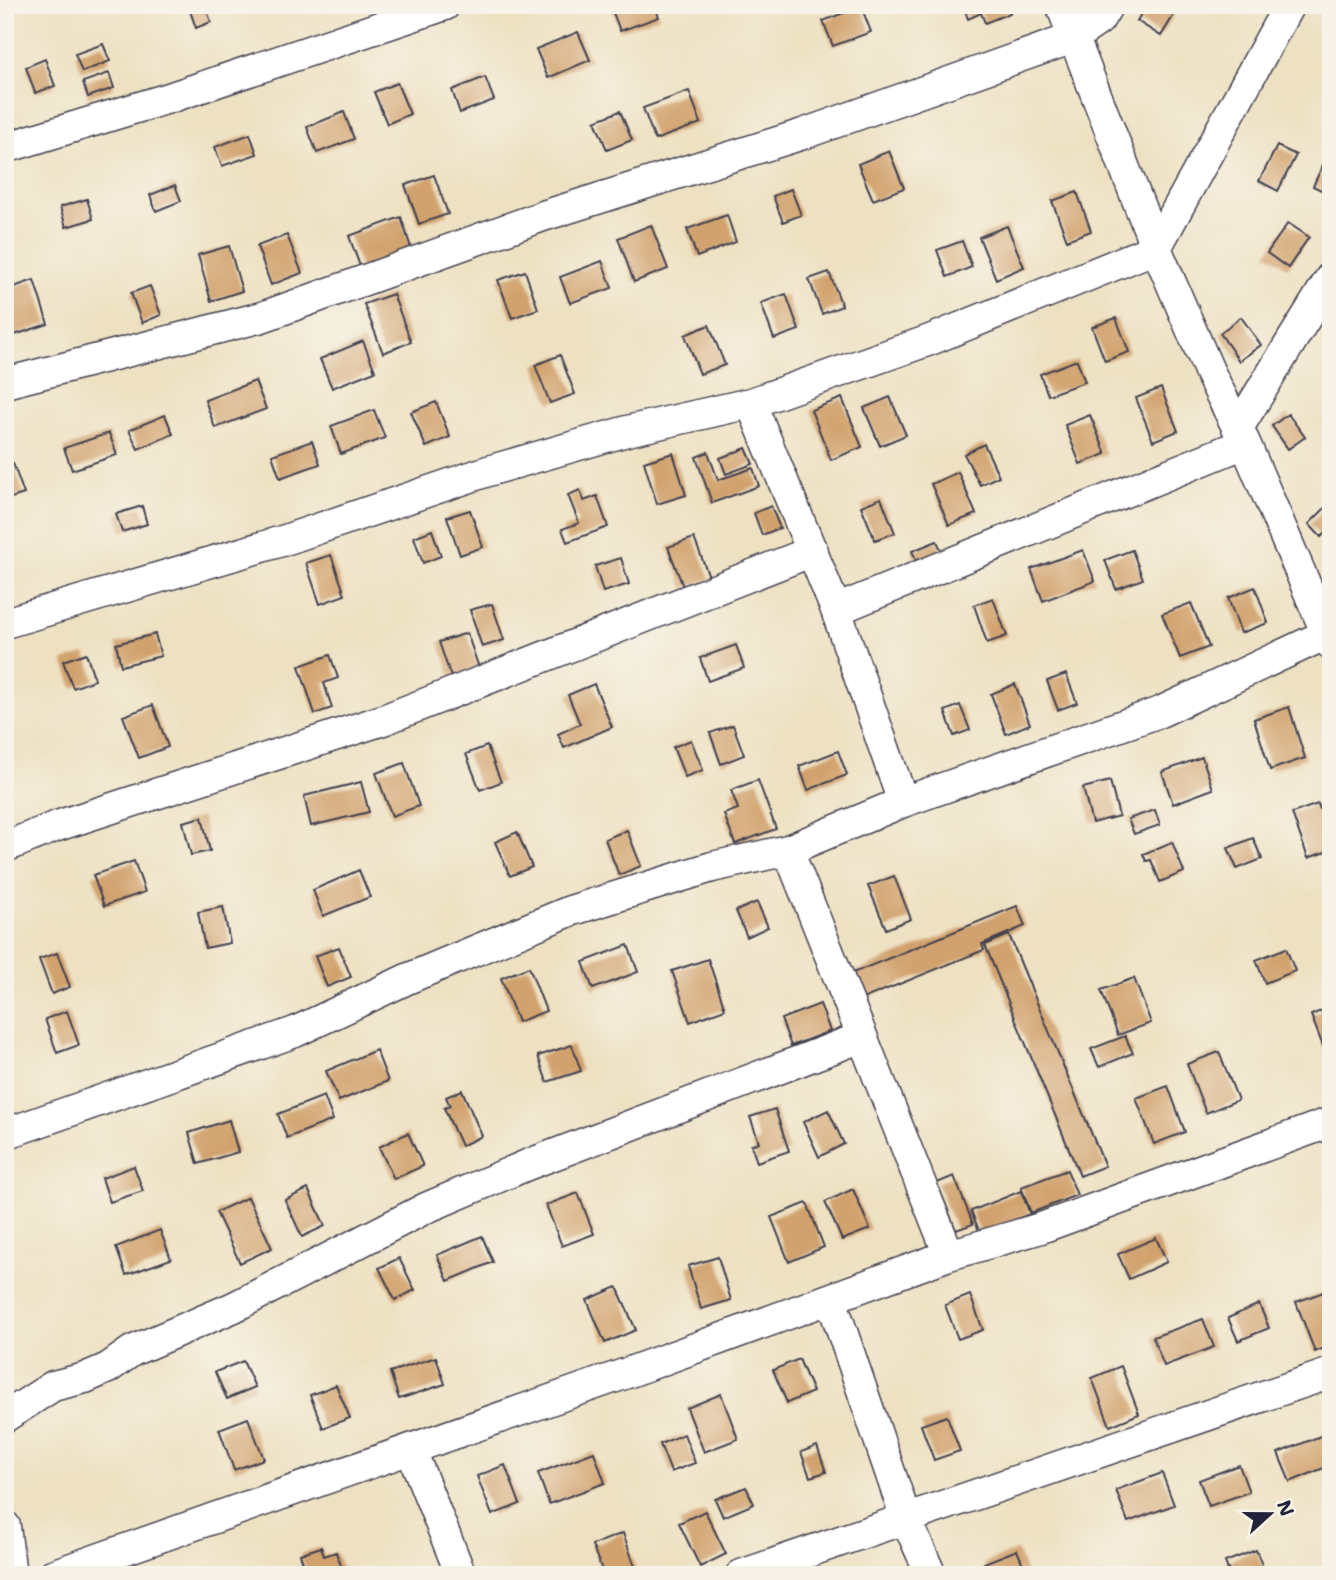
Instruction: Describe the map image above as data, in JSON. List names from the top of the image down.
{
  "north": "right"
}
